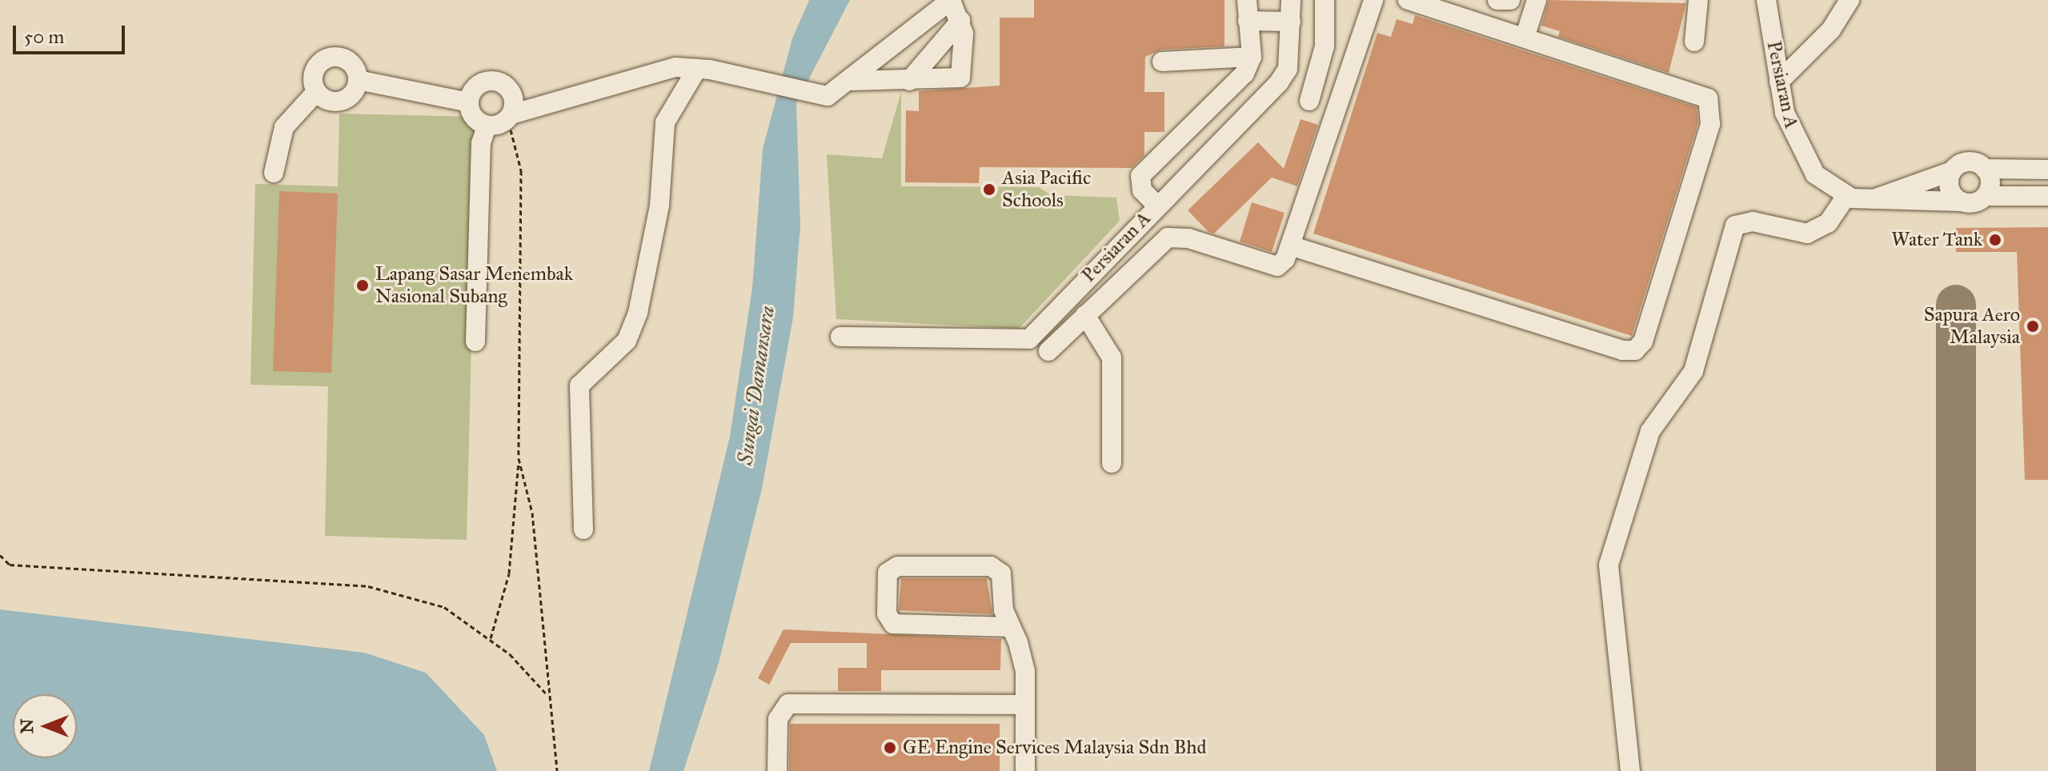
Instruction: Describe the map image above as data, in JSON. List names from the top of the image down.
{
  "streets": {
    "lane": ["Persiaran A"]
  },
  "water": ["Sungai Damansara"],
  "places": [
    "Asia Pacific Schools",
    "Water Tank",
    "Lapang Sasar Menembak Nasional Subang",
    "Sapura Aero Malaysia",
    "GE Engine Services Malaysia Sdn Bhd"
  ],
  "scale_bar": "50 m",
  "north": "left"
}
